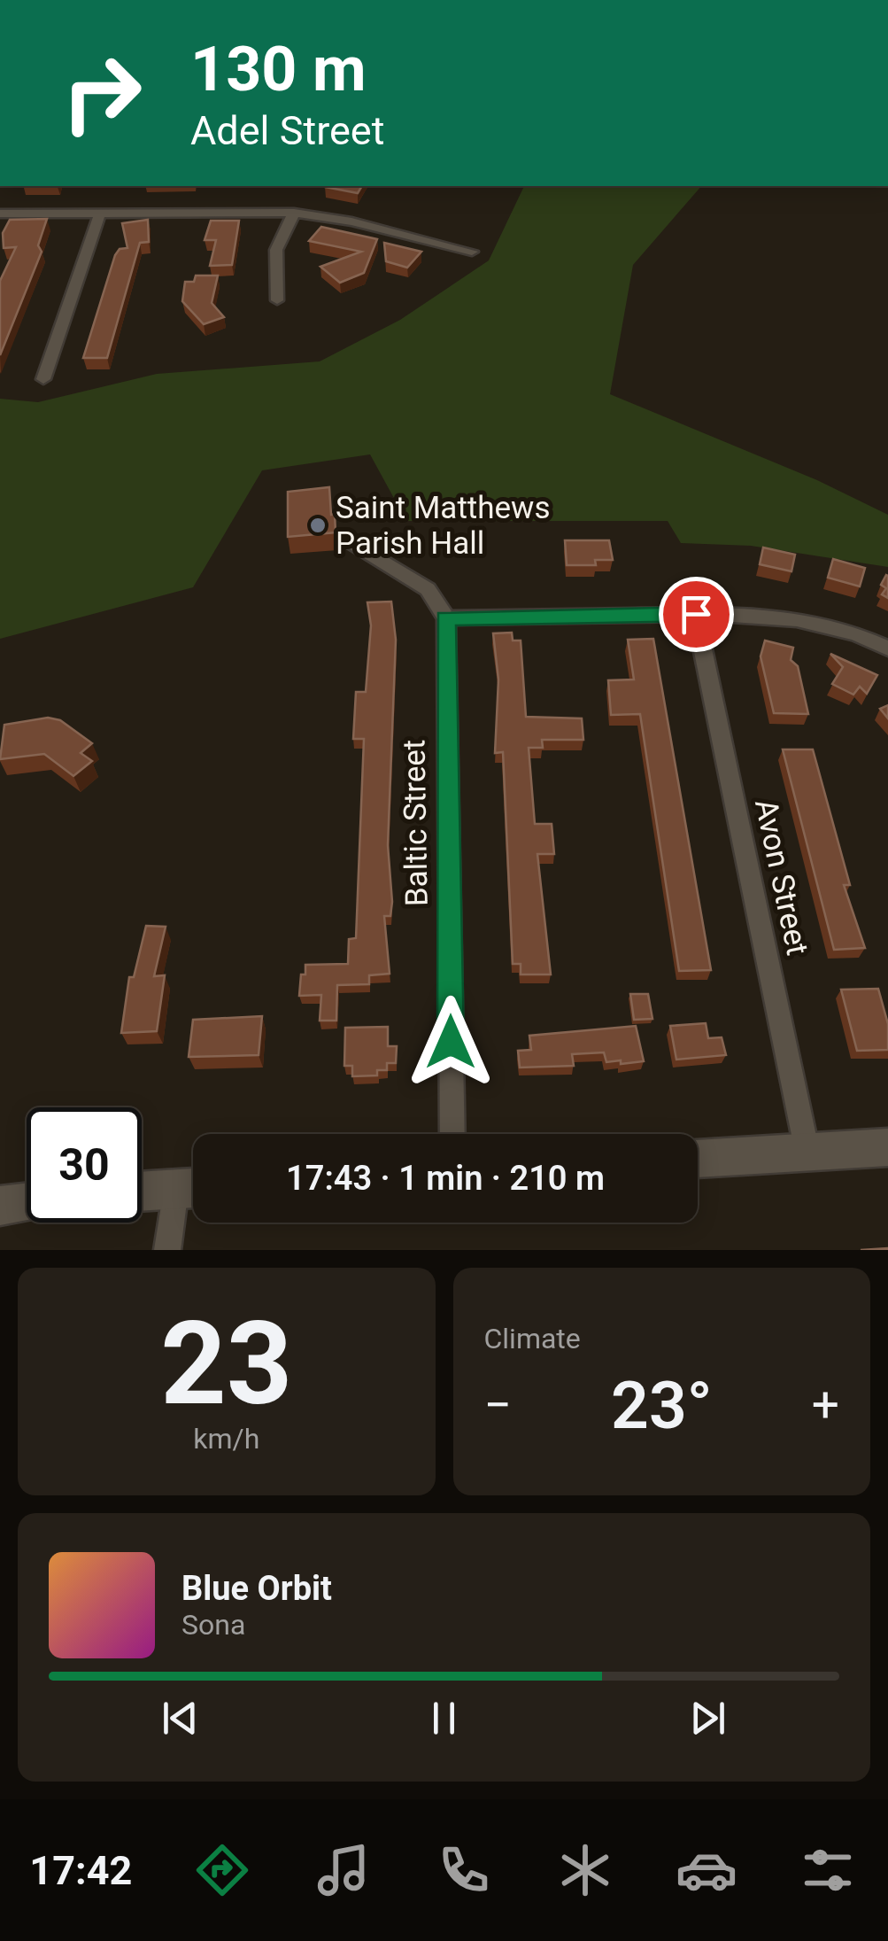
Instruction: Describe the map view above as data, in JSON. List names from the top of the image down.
{
  "streets": {
    "street": ["Baltic Street", "Avon Street"]
  },
  "places": ["Saint Matthews Parish Hall"],
  "page": {
    "turn": ["130 m", "Adel Street"],
    "limit": "30",
    "trip": "17:43 · 1 min · 210 m",
    "tile": [
      ["23", "km/h"],
      "Climate"
    ],
    "heat": ["−", "23°", "+"],
    "song": ["Blue Orbit", "Sona"],
    "tabs": "17:42"
  }
}
